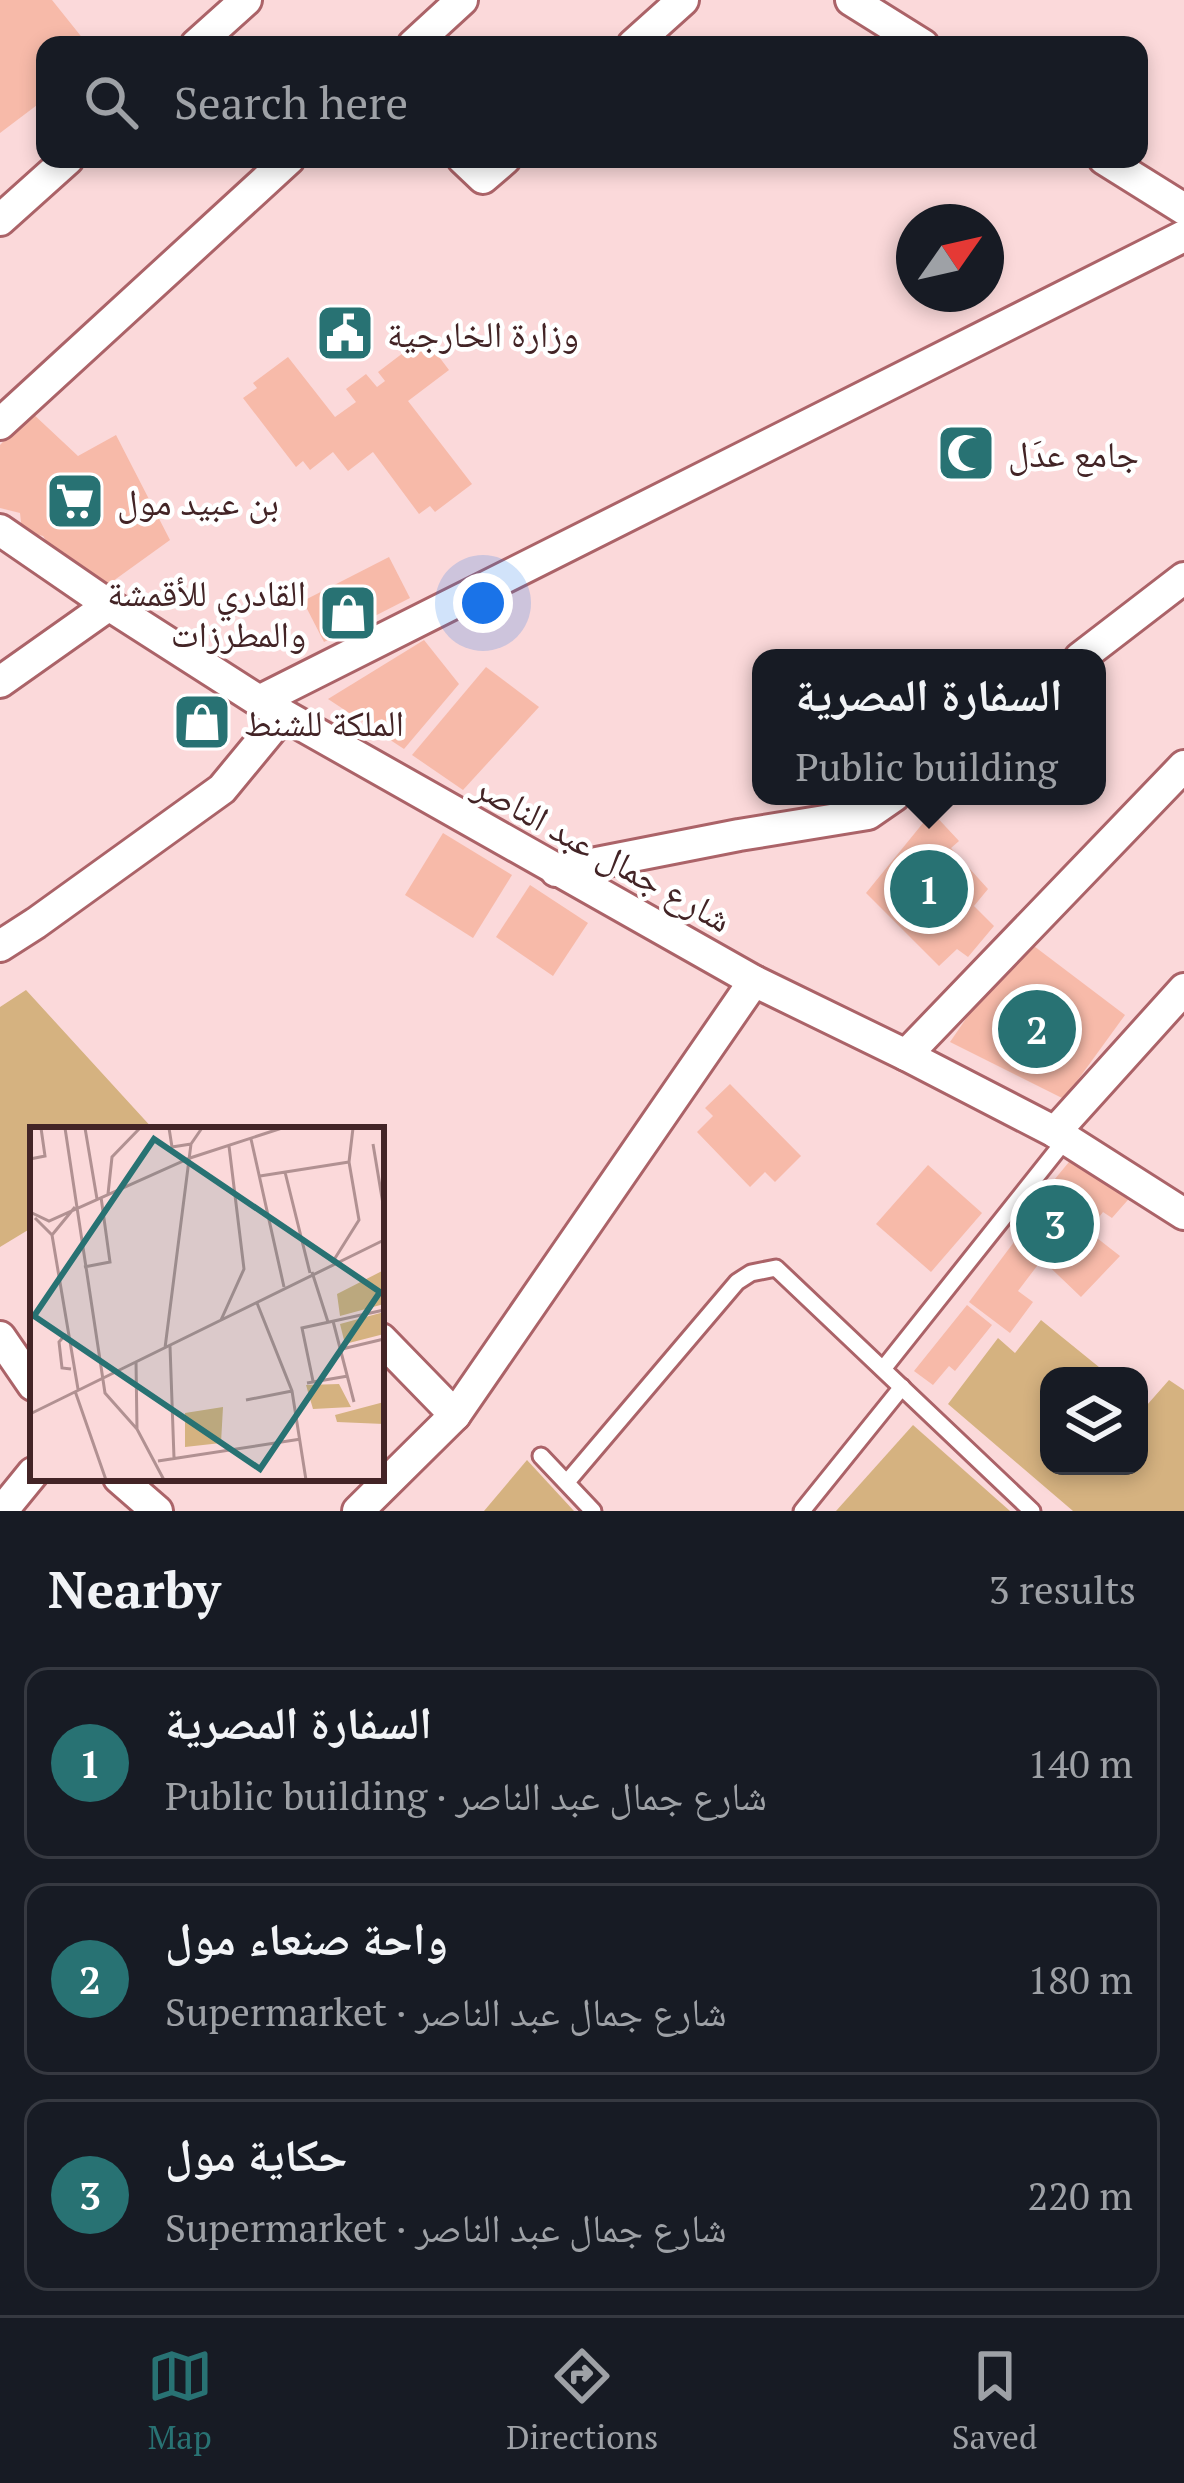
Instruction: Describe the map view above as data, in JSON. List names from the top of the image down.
{
  "streets": {
    "street": ["شارع جمال عبد الناصر"]
  },
  "places": {
    "public building": ["وزارة الخارجية"],
    "mosque": ["جامع عدَل"],
    "supermarket": ["بن عبيد مول"],
    "shop": ["القادري للأقمشة والمطرزات", "الملكة للشنط"]
  },
  "north": "top right",
  "page": {
    "search": "Search here",
    "popup": ["السفارة المصرية", "Public building"],
    "pins": ["1", "2", "3"],
    "heading": ["Nearby", "3 results"],
    "list": [
      {
        "mark": "1",
        "name": "السفارة المصرية",
        "note": "Public building · شارع جمال عبد الناصر",
        "value": "140 m"
      },
      {
        "mark": "2",
        "name": "واحة صنعاء مول",
        "note": "Supermarket · شارع جمال عبد الناصر",
        "value": "180 m"
      },
      {
        "mark": "3",
        "name": "حكاية مول",
        "note": "Supermarket · شارع جمال عبد الناصر",
        "value": "220 m"
      }
    ],
    "nav": ["Map", "Directions", "Saved"]
  }
}
